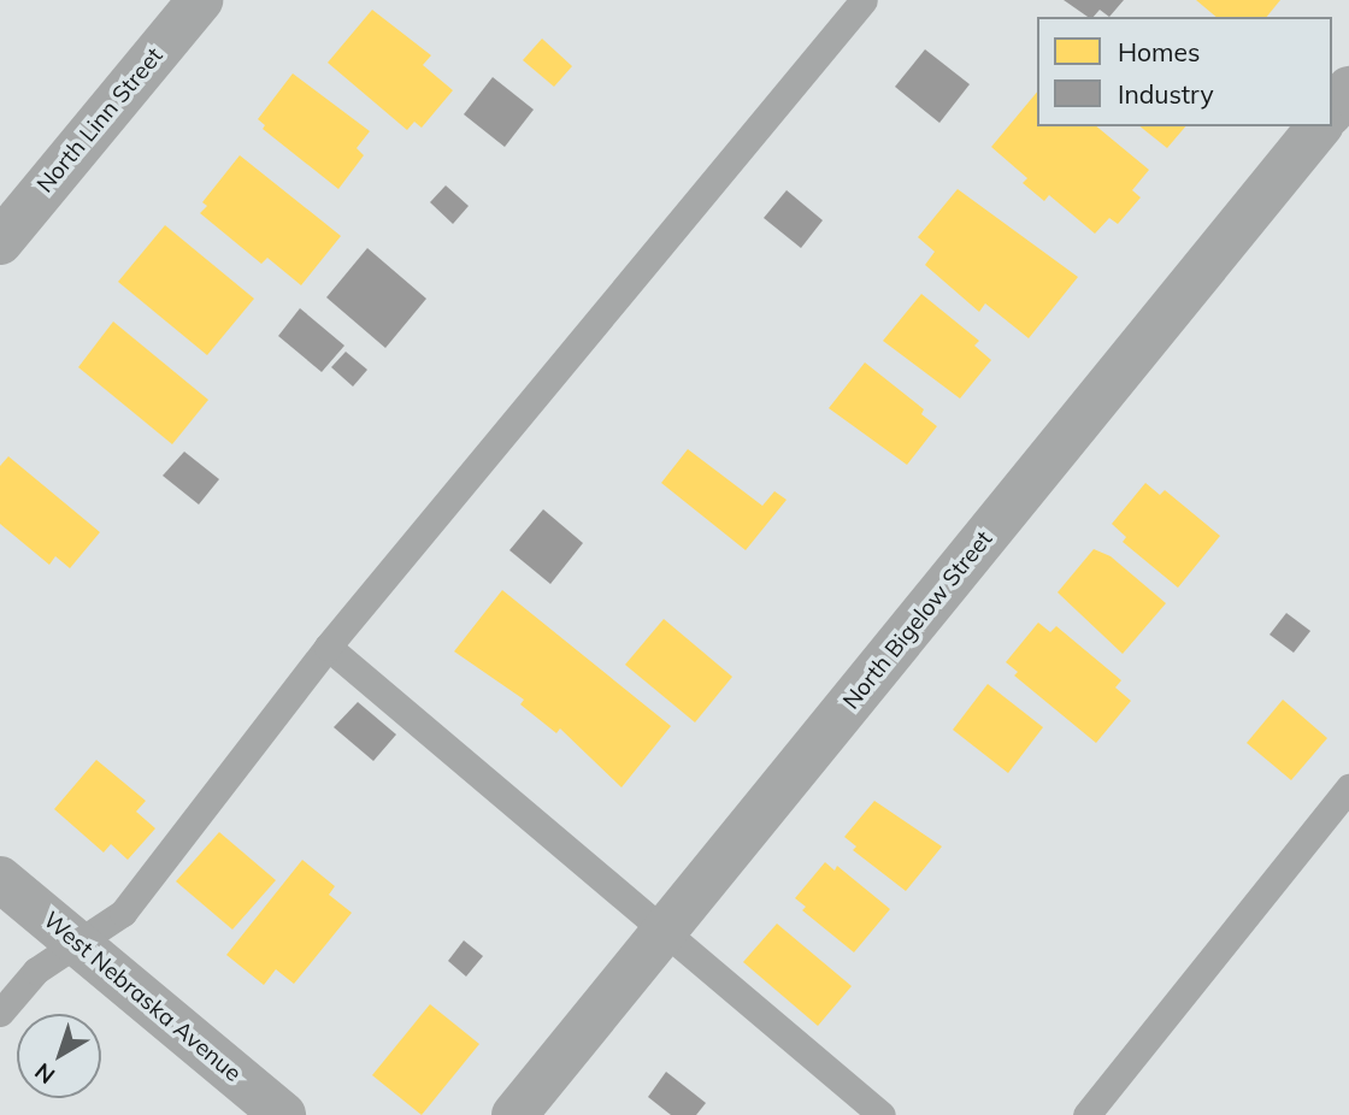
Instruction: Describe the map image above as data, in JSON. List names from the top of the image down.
{
  "streets": {
    "street": ["North Linn Street", "North Bigelow Street", "West Nebraska Avenue"]
  },
  "legend": ["Homes", "Industry"],
  "north": "bottom left"
}
